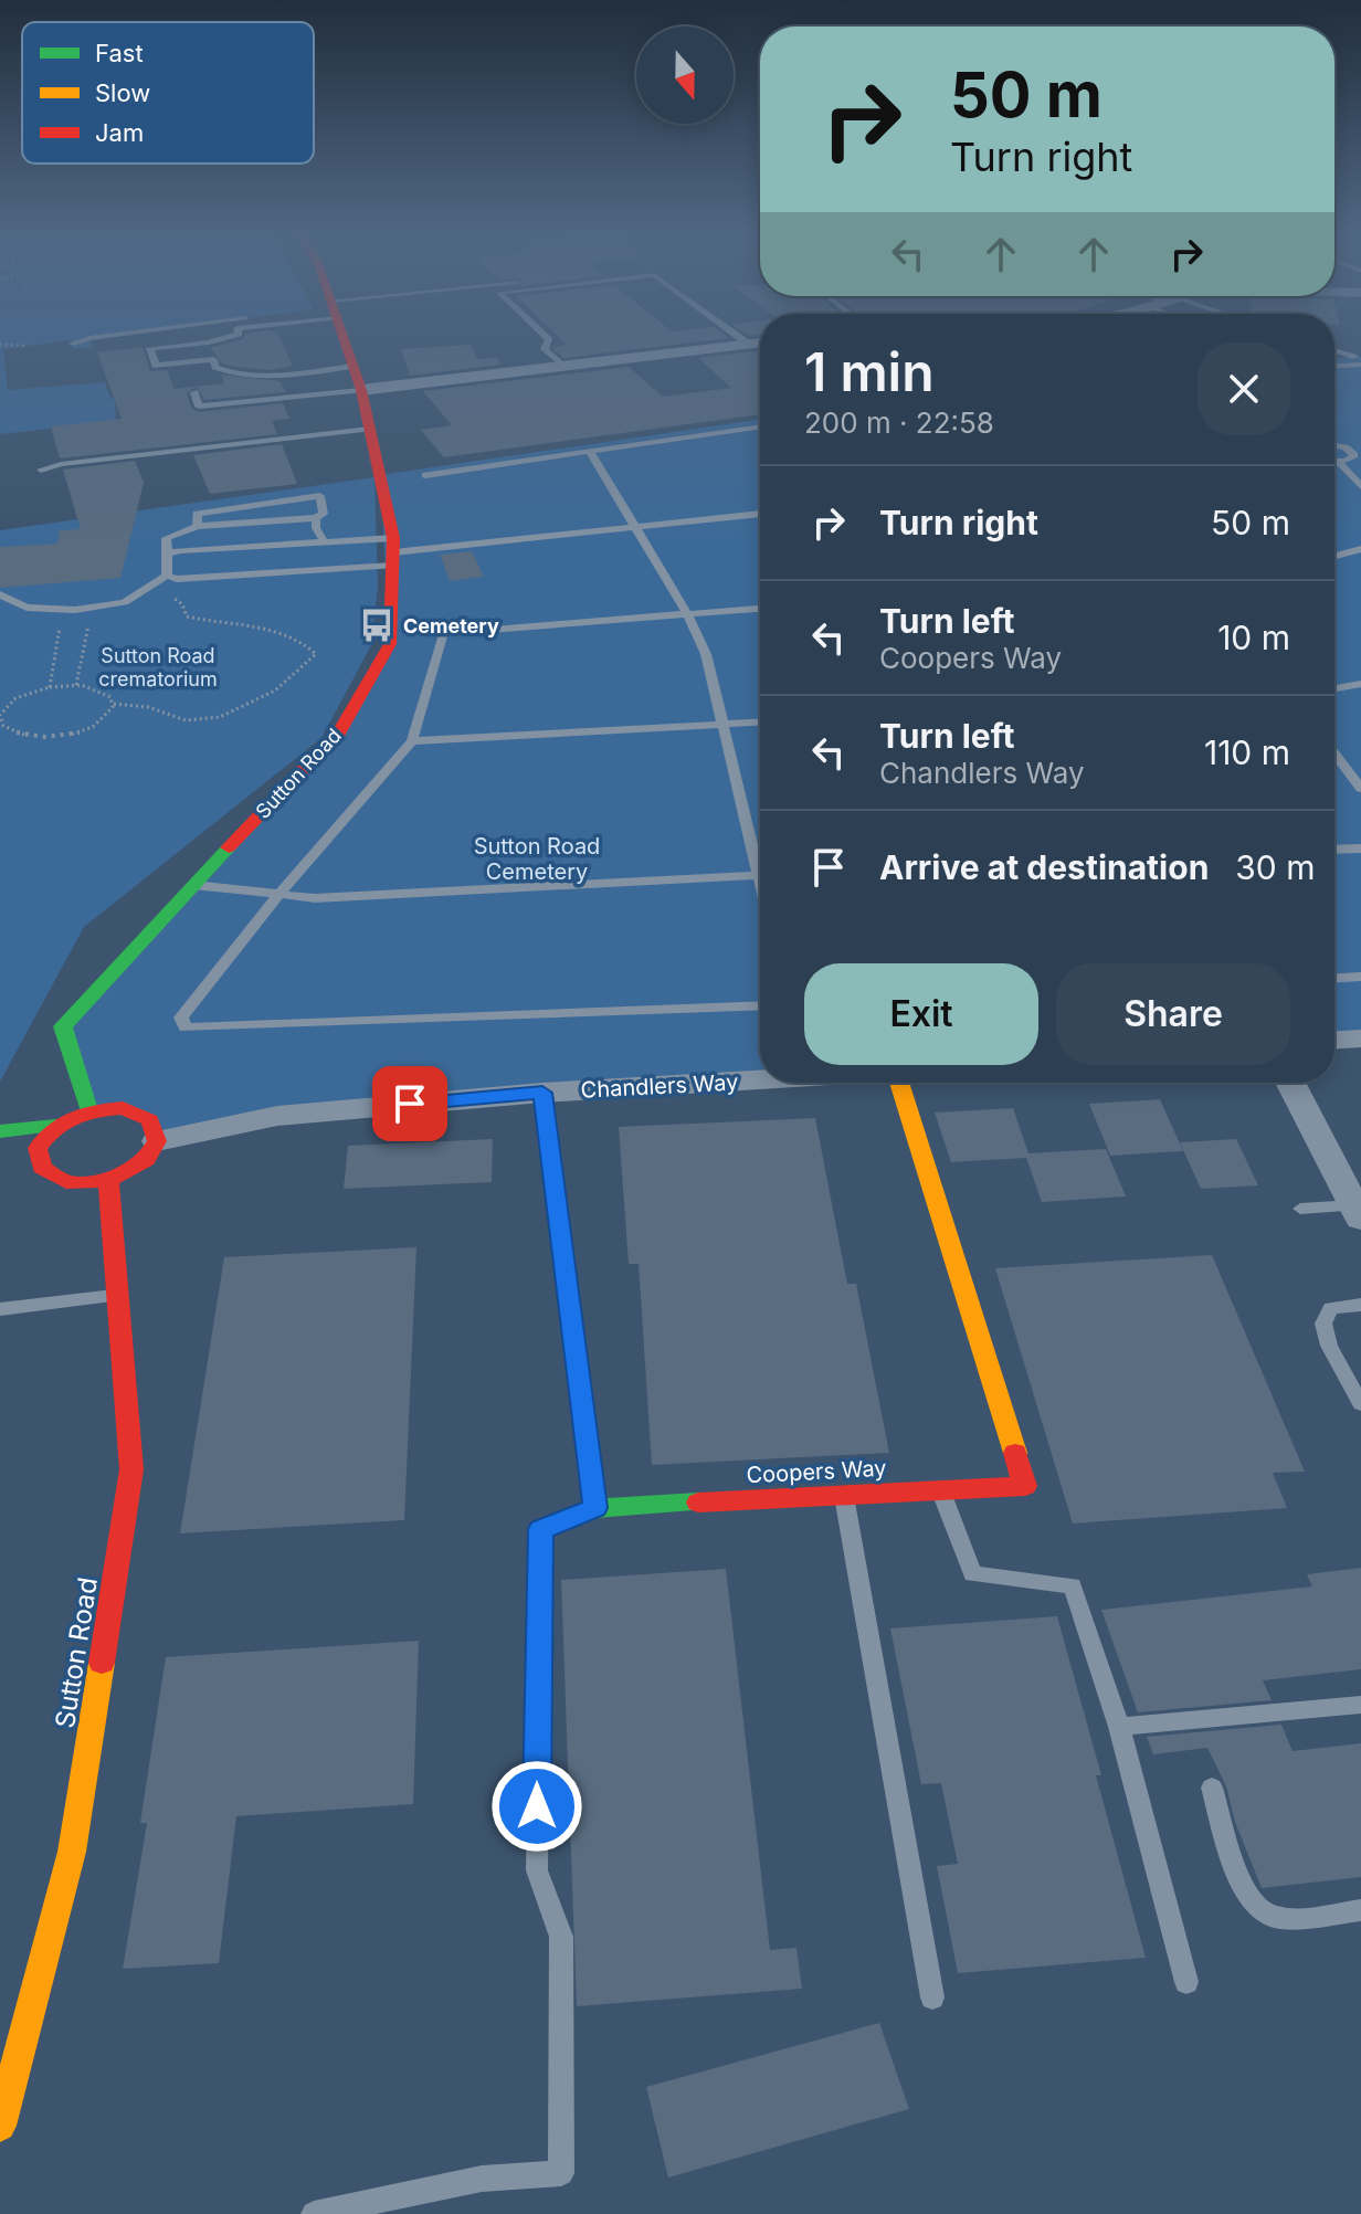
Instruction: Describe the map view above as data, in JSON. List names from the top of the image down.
{
  "streets": {
    "street": ["Sutton Road", "Chandlers Way", "Coopers Way"]
  },
  "crossings": [
    ["Sutton Road", "Chandlers Way"]
  ],
  "parks": ["Sutton Road crematorium", "Sutton Road Cemetery"],
  "places": {
    "bus stop": ["Cemetery"]
  },
  "legend": ["Fast", "Slow", "Jam"],
  "north": "bottom",
  "page": {
    "turn": ["50 m", "Turn right"],
    "heading": ["1 min", "200 m · 22:58"],
    "list": [
      {
        "name": "Turn right",
        "value": "50 m"
      },
      {
        "name": "Turn left",
        "note": "Coopers Way",
        "value": "10 m"
      },
      {
        "name": "Turn left",
        "note": "Chandlers Way",
        "value": "110 m"
      },
      {
        "name": "Arrive at destination",
        "value": "30 m"
      }
    ],
    "buttons": ["Exit", "Share"]
  }
}
